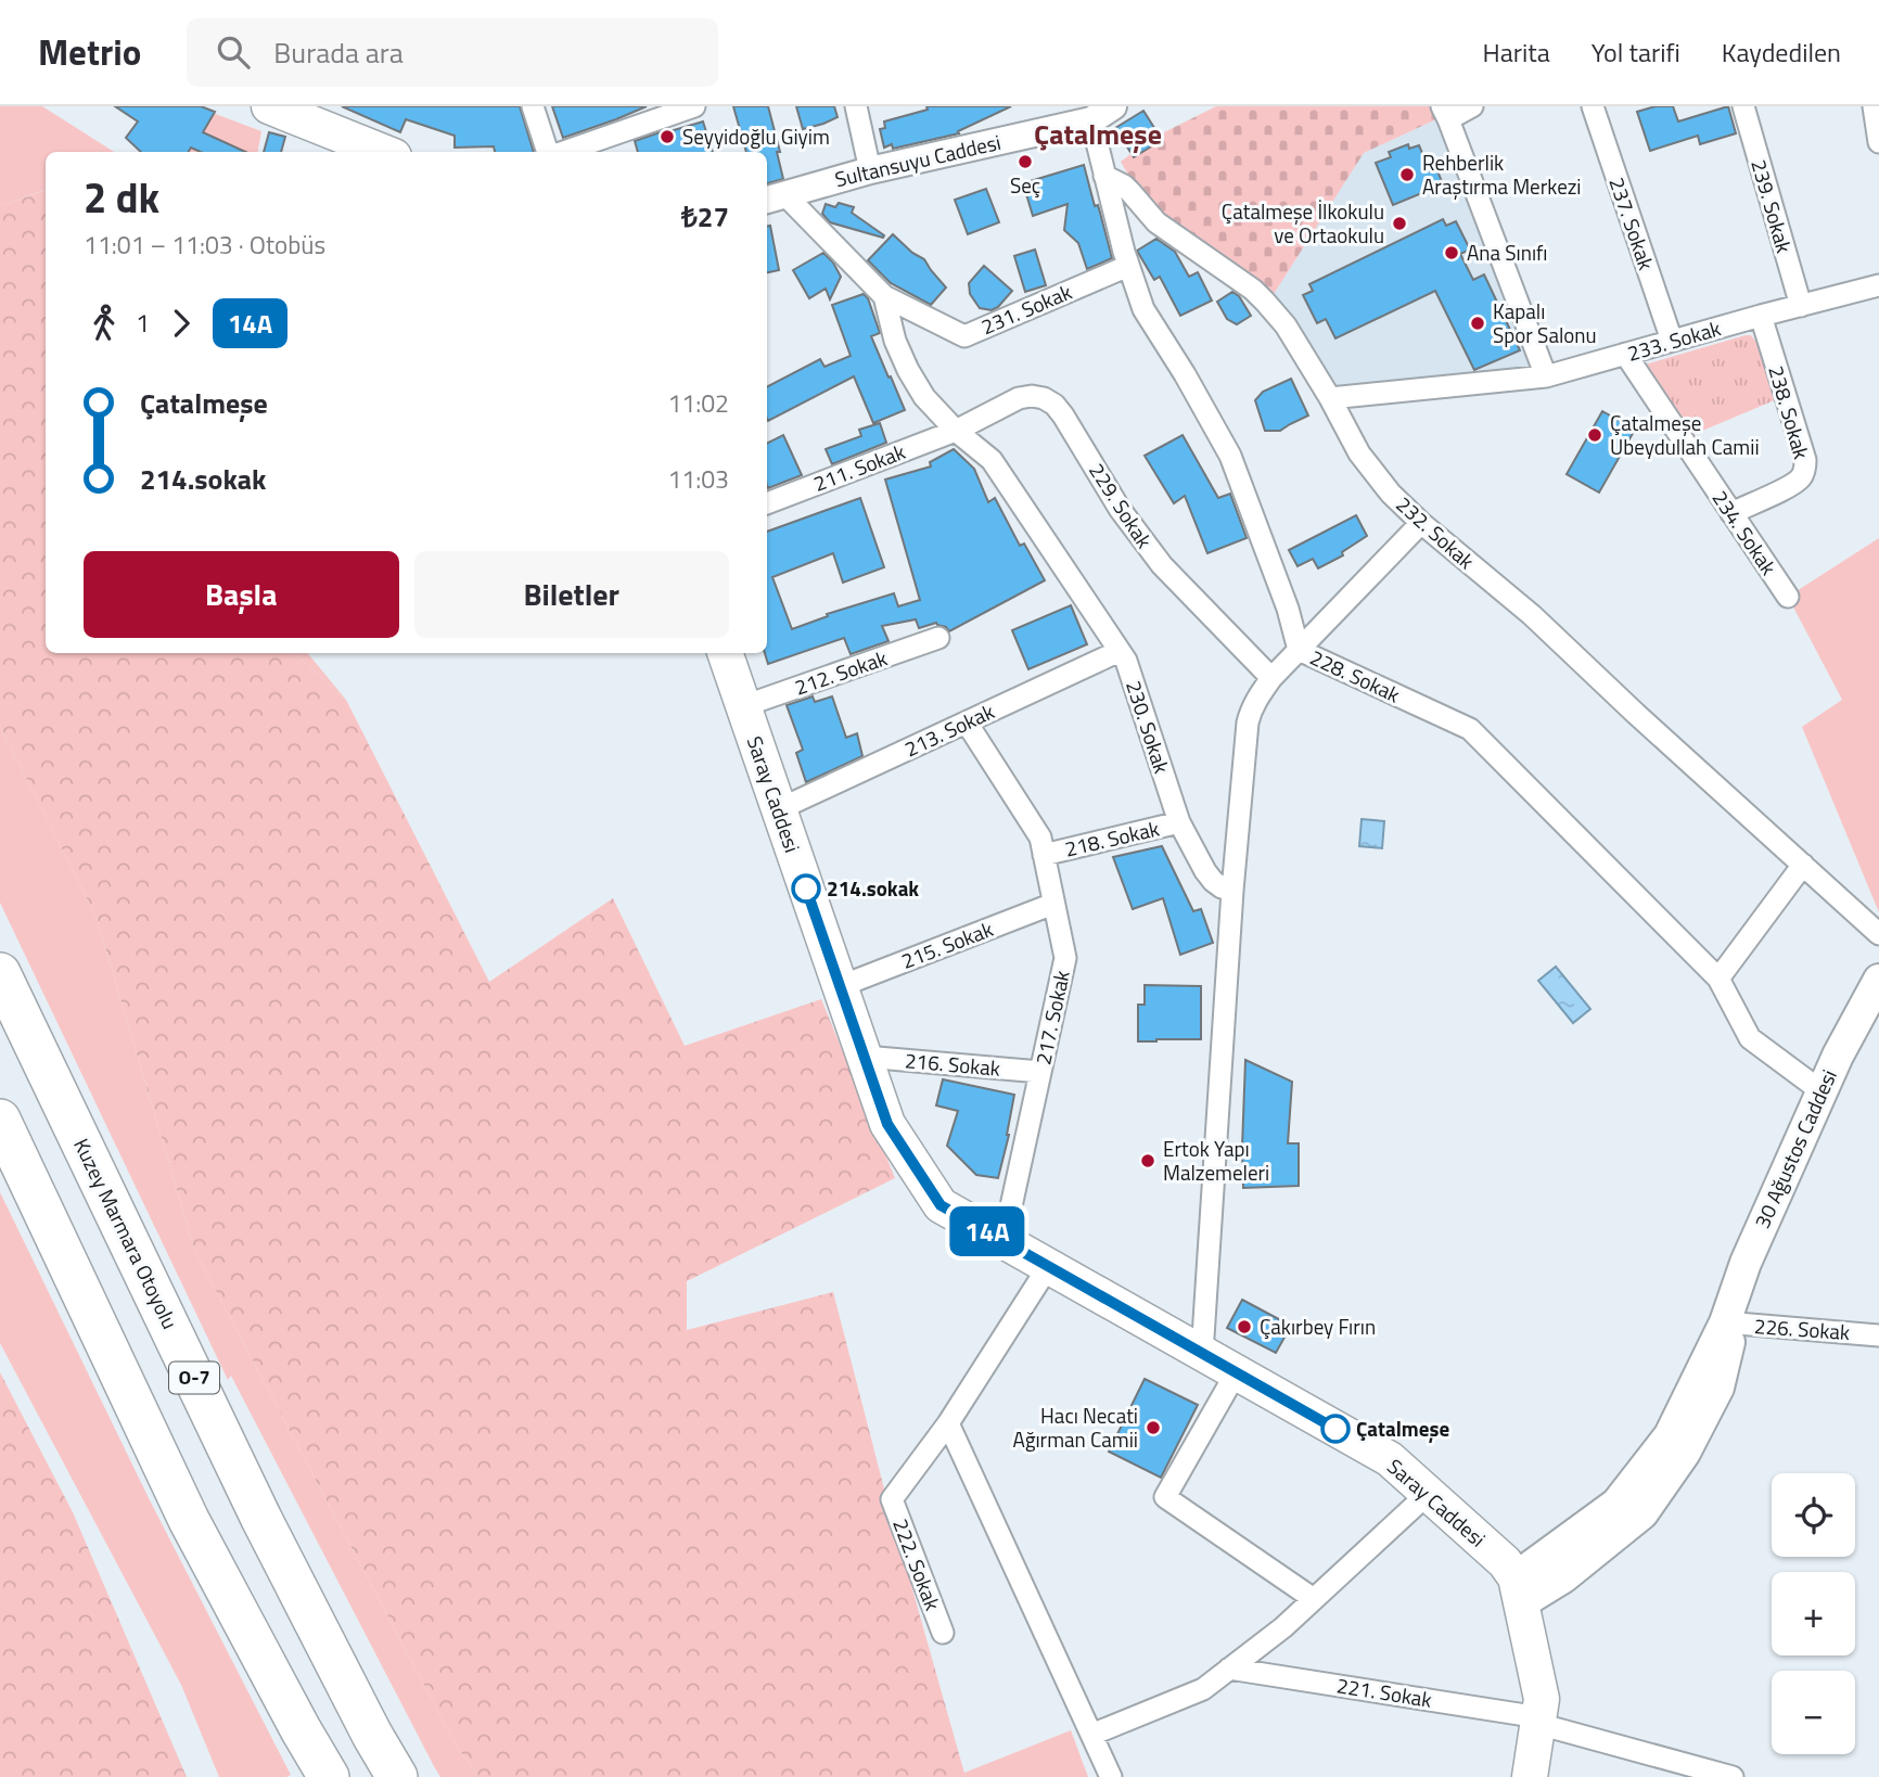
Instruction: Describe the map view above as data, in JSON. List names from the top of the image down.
{
  "streets": {
    "highway": ["Kuzey Marmara Otoyolu", "O-7"],
    "main road": ["Saray Caddesi", "30 Ağustos Caddesi"],
    "street": [
      "Sultansuyu Caddesi",
      "239. Sokak",
      "237. Sokak",
      "231. Sokak",
      "233. Sokak",
      "238. Sokak",
      "211. Sokak",
      "229. Sokak",
      "232. Sokak",
      "234. Sokak",
      "212. Sokak",
      "228. Sokak",
      "230. Sokak",
      "213. Sokak",
      "218. Sokak",
      "215. Sokak",
      "217. Sokak",
      "216. Sokak",
      "226. Sokak",
      "222. Sokak",
      "221. Sokak"
    ]
  },
  "crossings": [
    ["Sultansuyu Caddesi", "228. Sokak"],
    ["239. Sokak", "233. Sokak"],
    ["237. Sokak", "233. Sokak"],
    ["231. Sokak", "228. Sokak"],
    ["231. Sokak", "230. Sokak"],
    ["233. Sokak", "238. Sokak"],
    ["233. Sokak", "232. Sokak"],
    ["233. Sokak", "234. Sokak"],
    ["238. Sokak", "234. Sokak"],
    ["211. Sokak", "229. Sokak"],
    ["211. Sokak", "230. Sokak"],
    ["229. Sokak", "230. Sokak"],
    ["232. Sokak", "228. Sokak"],
    ["212. Sokak", "Saray Caddesi"],
    ["228. Sokak", "30 Ağustos Caddesi"],
    ["230. Sokak", "213. Sokak"],
    ["230. Sokak", "218. Sokak"],
    ["213. Sokak", "Saray Caddesi"],
    ["213. Sokak", "217. Sokak"],
    ["Saray Caddesi", "215. Sokak"],
    ["Saray Caddesi", "217. Sokak"],
    ["Saray Caddesi", "216. Sokak"],
    ["Saray Caddesi", "30 Ağustos Caddesi"],
    ["Saray Caddesi", "221. Sokak"],
    ["218. Sokak", "217. Sokak"],
    ["215. Sokak", "217. Sokak"],
    ["217. Sokak", "216. Sokak"],
    ["30 Ağustos Caddesi", "226. Sokak"]
  ],
  "districts": ["Çatalmeşe"],
  "places": [
    "Seyyidoğlu Giyim",
    "Seç",
    "Rehberlik Araştırma Merkezi",
    "Çatalmeşe İlkokulu ve Ortaokulu",
    "Ana Sınıfı",
    "Kapalı Spor Salonu",
    "Çatalmeşe Ubeydullah Camii",
    "214.sokak",
    "Ertok Yapı Malzemeleri",
    "Çakırbey Fırın",
    "Hacı Necati Ağırman Camii",
    "Çatalmeşe"
  ],
  "lines": ["bus line 14A"],
  "page": {
    "header": "Metrio",
    "search": "Burada ara",
    "nav": ["Harita", "Yol tarifi", "Kaydedilen"],
    "on_map": "14A",
    "heading": ["2 dk", "11:01 – 11:03 · Otobüs", "₺27"],
    "legs": ["1", "14A"],
    "list": [
      {
        "name": "Çatalmeşe",
        "value": "11:02"
      },
      {
        "name": "214.sokak",
        "value": "11:03"
      }
    ],
    "buttons": ["Başla", "Biletler"],
    "map_buttons": ["+", "−"]
  }
}
